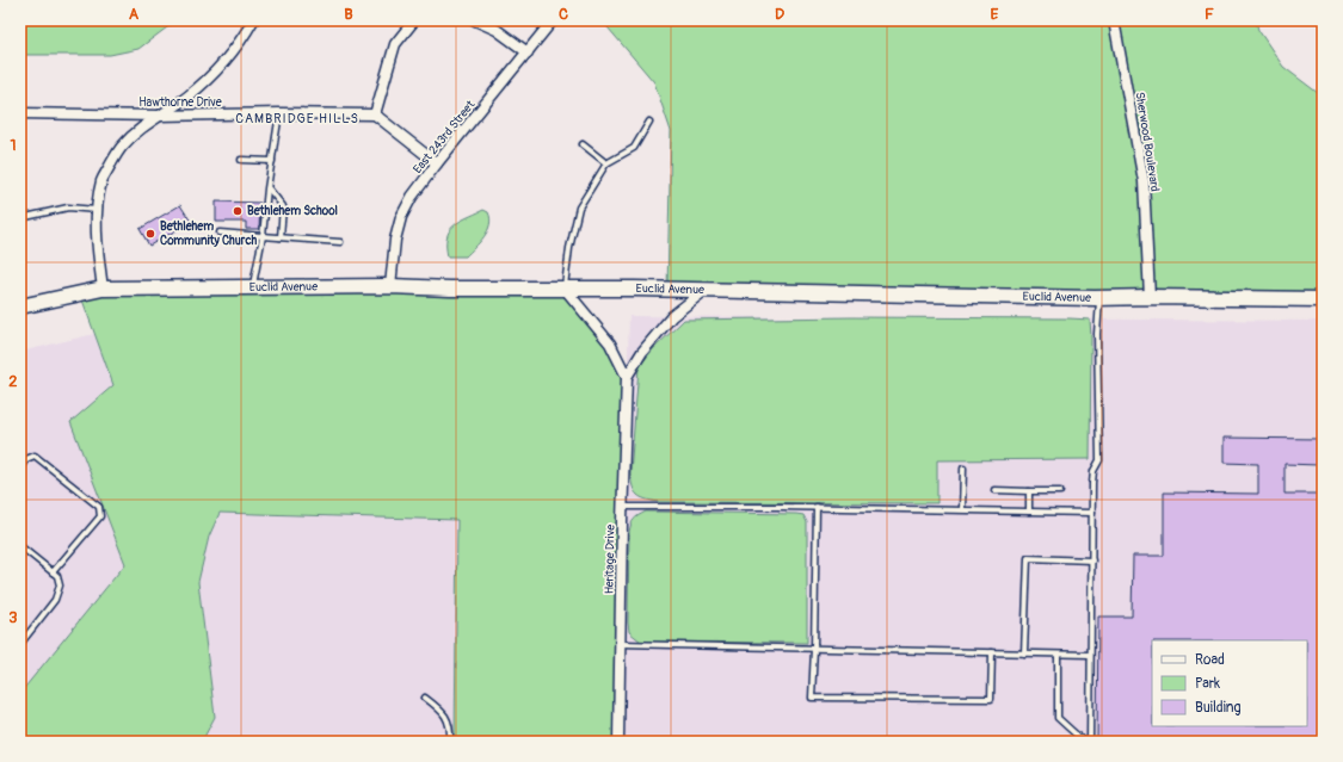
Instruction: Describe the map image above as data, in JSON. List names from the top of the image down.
{
  "streets": {
    "main road": ["Euclid Avenue"],
    "street": [
      "Hawthorne Drive",
      "East 243rd Street",
      "Sherwood Boulevard",
      "Heritage Drive"
    ]
  },
  "crossings": [
    ["East 243rd Street", "Euclid Avenue"],
    ["Sherwood Boulevard", "Euclid Avenue"],
    ["Euclid Avenue", "Heritage Drive"]
  ],
  "districts": ["CAMBRIDGE HILLS"],
  "places": ["Bethlehem School", "Bethlehem Community Church"],
  "legend": ["Road", "Park", "Building"],
  "grid": {
    "columns": [
      "A",
      "B",
      "C",
      "D",
      "E",
      "F"
    ],
    "rows": ["1", "2", "3"]
  }
}
